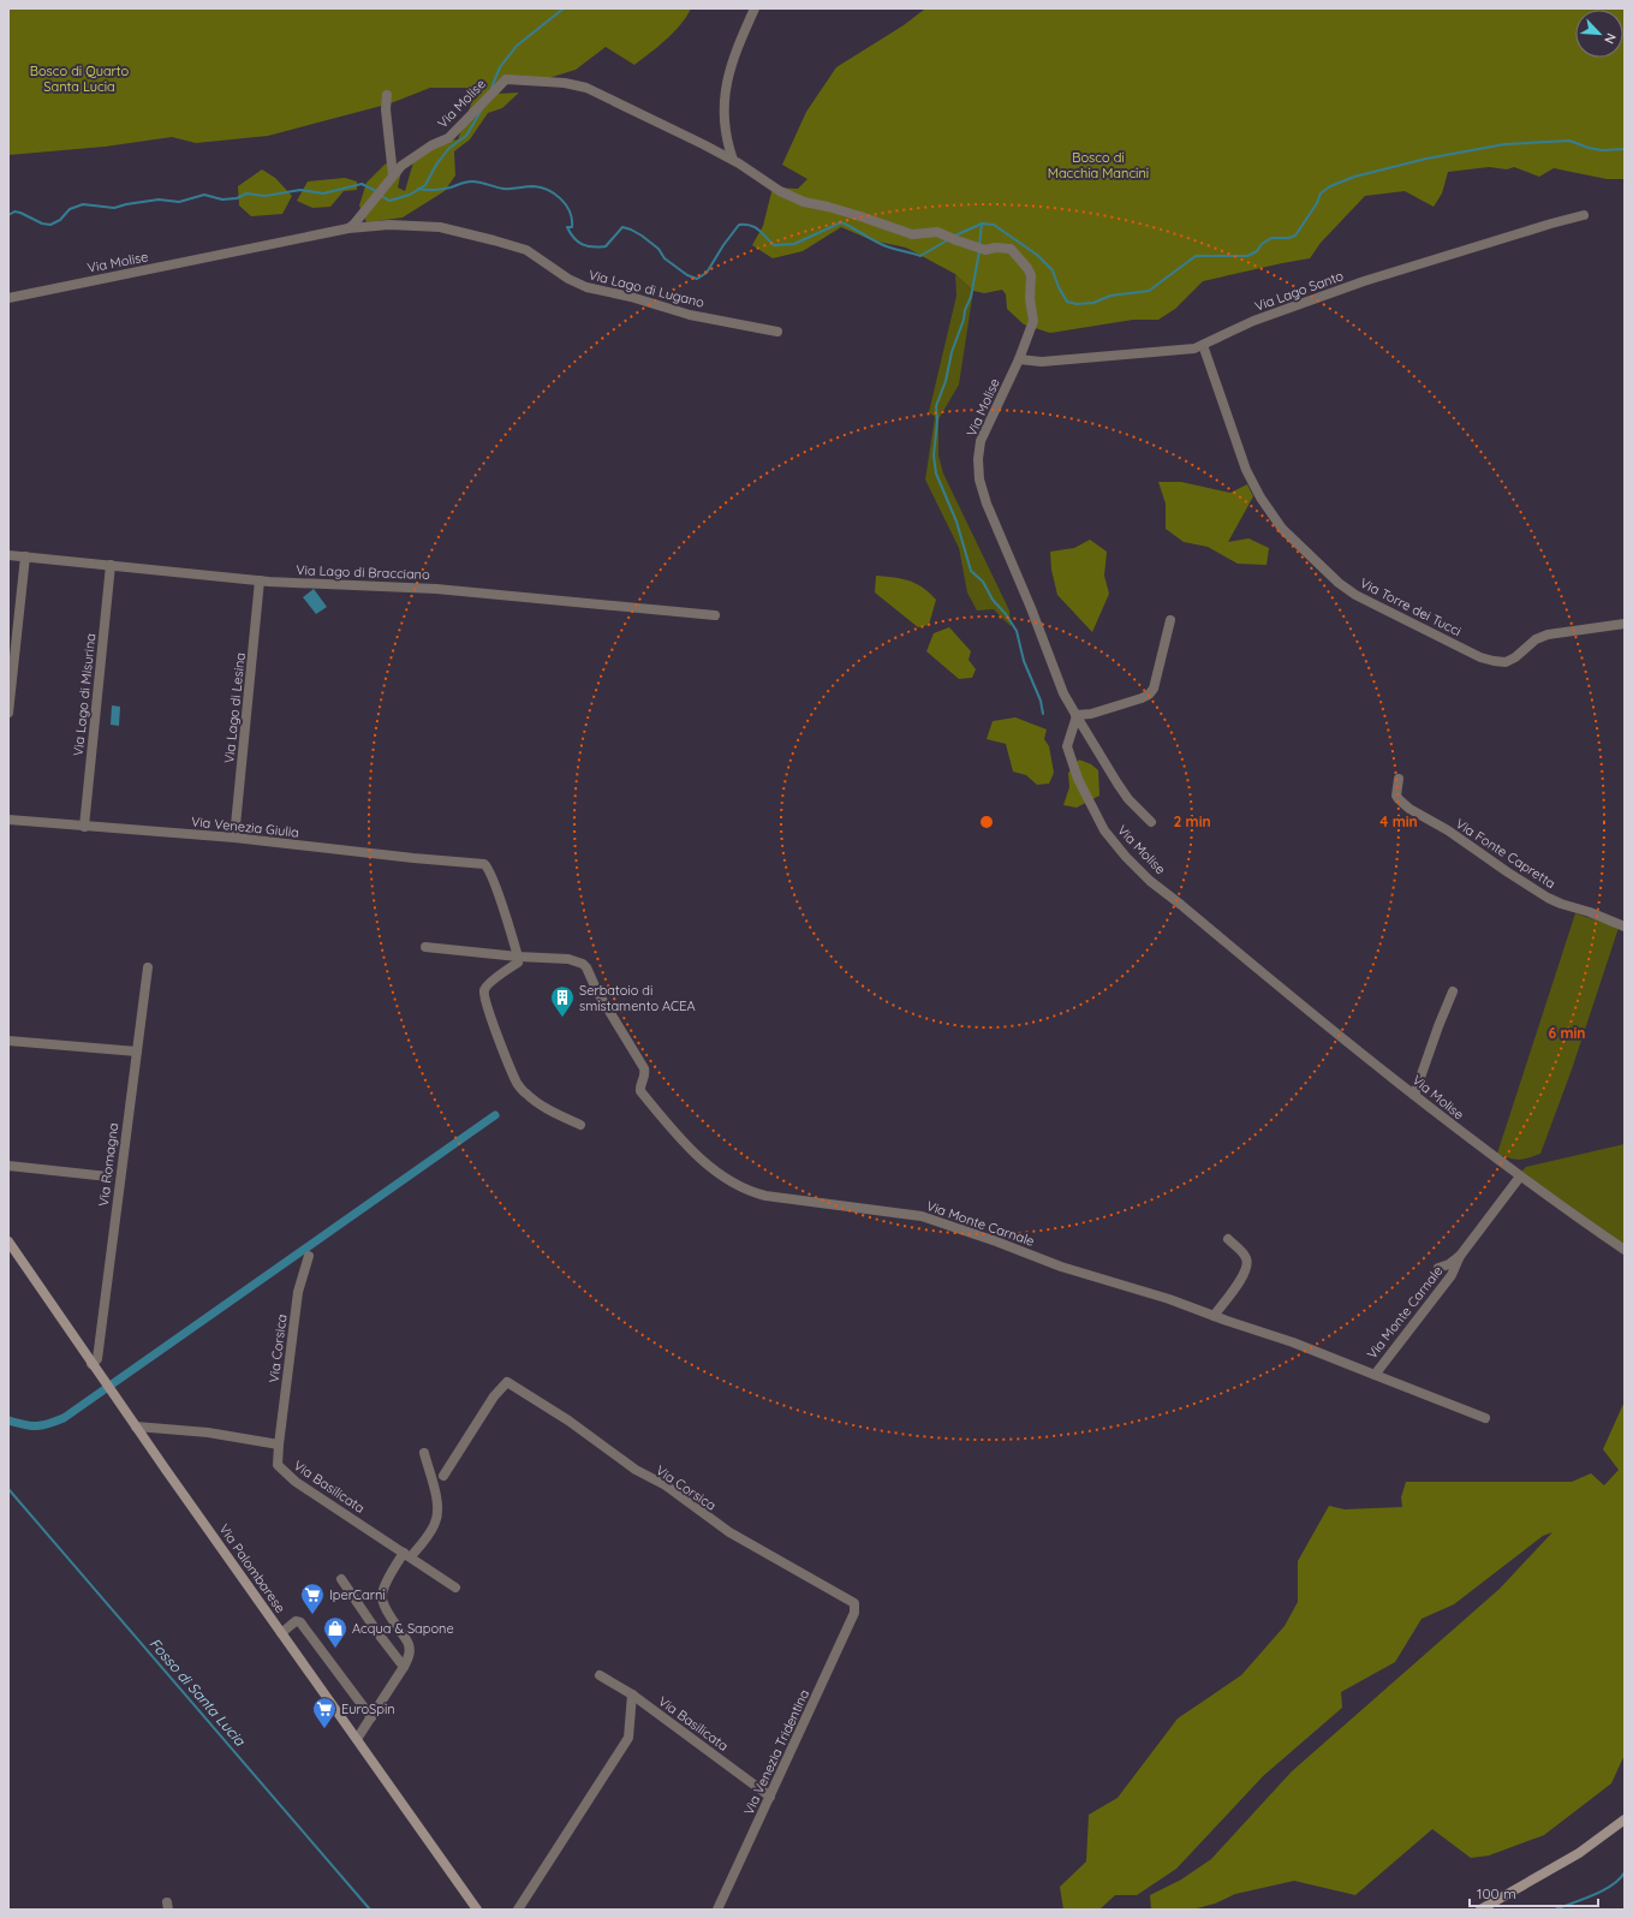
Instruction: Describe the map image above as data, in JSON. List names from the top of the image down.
{
  "streets": {
    "main road": ["Via Palombarese"],
    "street": [
      "Via Molise",
      "Via Lago di Lugano",
      "Via Lago Santo",
      "Via Lago di Bracciano",
      "Via Torre dei Tucci",
      "Via Lago di Misurina",
      "Via Lago di Lesina",
      "Via Venezia Giulia",
      "Via Fonte Capretta",
      "Via Romagna",
      "Via Monte Carnale",
      "Via Corsica",
      "Via Basilicata",
      "Via Venezia Tridentina"
    ]
  },
  "crossings": [
    ["Via Molise", "Via Lago di Lugano"],
    ["Via Molise", "Via Lago Santo"],
    ["Via Molise", "Via Monte Carnale"],
    ["Via Lago Santo", "Via Torre dei Tucci"],
    ["Via Lago di Bracciano", "Via Lago di Misurina"],
    ["Via Lago di Bracciano", "Via Lago di Lesina"],
    ["Via Lago di Misurina", "Via Venezia Giulia"],
    ["Via Lago di Lesina", "Via Venezia Giulia"],
    ["Via Venezia Giulia", "Via Monte Carnale"],
    ["Via Romagna", "Via Palombarese"],
    ["Via Corsica", "Via Basilicata"],
    ["Via Corsica", "Via Venezia Tridentina"],
    ["Via Basilicata", "Via Venezia Tridentina"]
  ],
  "water": ["Fosso di Santa Lucia"],
  "parks": ["Bosco di Quarto Santa Lucia", "Bosco di Macchia Mancini"],
  "places": {
    "building": ["Serbatoio di smistamento ACEA"],
    "supermarket": ["IperCarni", "EuroSpin"],
    "shop": ["Acqua & Sapone"]
  },
  "scale_bar": "100 m",
  "north": "bottom right",
  "rings": ["2 min", "4 min", "6 min"]
}
